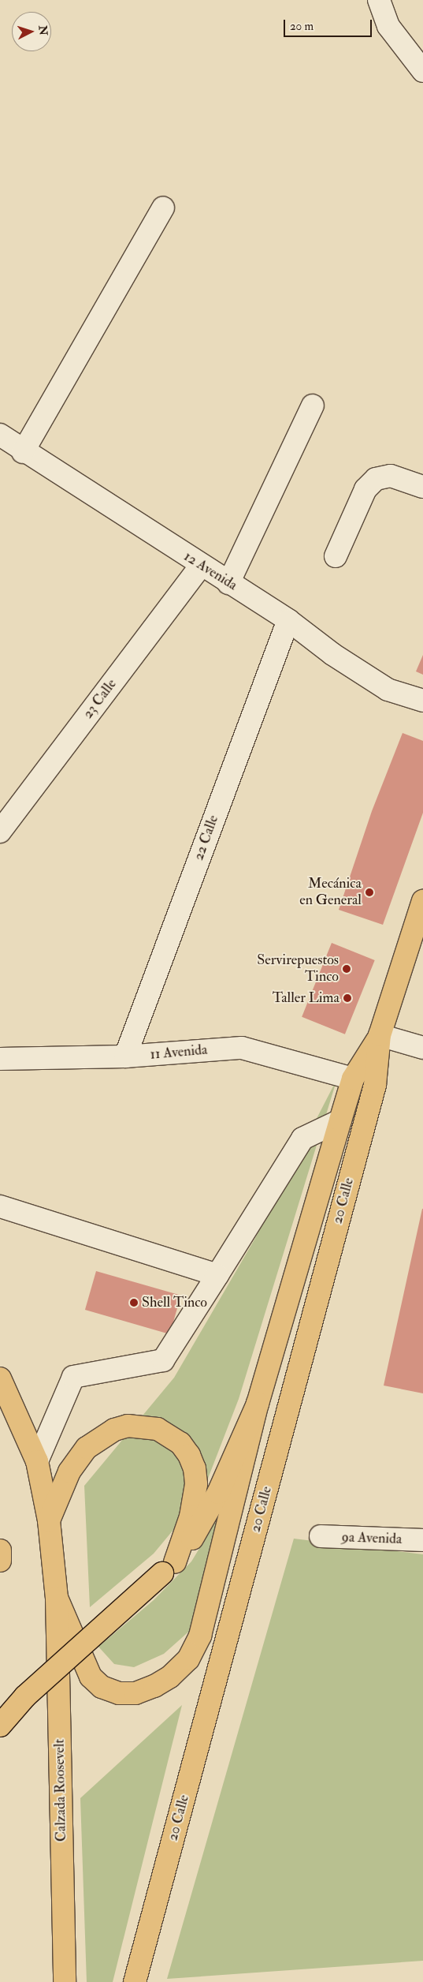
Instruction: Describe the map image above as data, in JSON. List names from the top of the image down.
{
  "streets": {
    "main road": ["20 Calle", "Calzada Roosevelt"],
    "street": [
      "12 Avenida",
      "23 Calle",
      "22 Calle",
      "11 Avenida",
      "9a Avenida"
    ]
  },
  "crossings": [
    ["12 Avenida", "23 Calle"],
    ["12 Avenida", "22 Calle"],
    ["22 Calle", "11 Avenida"],
    ["11 Avenida", "20 Calle"],
    ["20 Calle", "Calzada Roosevelt"]
  ],
  "places": [
    "Mecánica en General",
    "Servirepuestos Tinco",
    "Taller Lima",
    "Shell Tinco"
  ],
  "scale_bar": "20 m",
  "north": "right"
}
